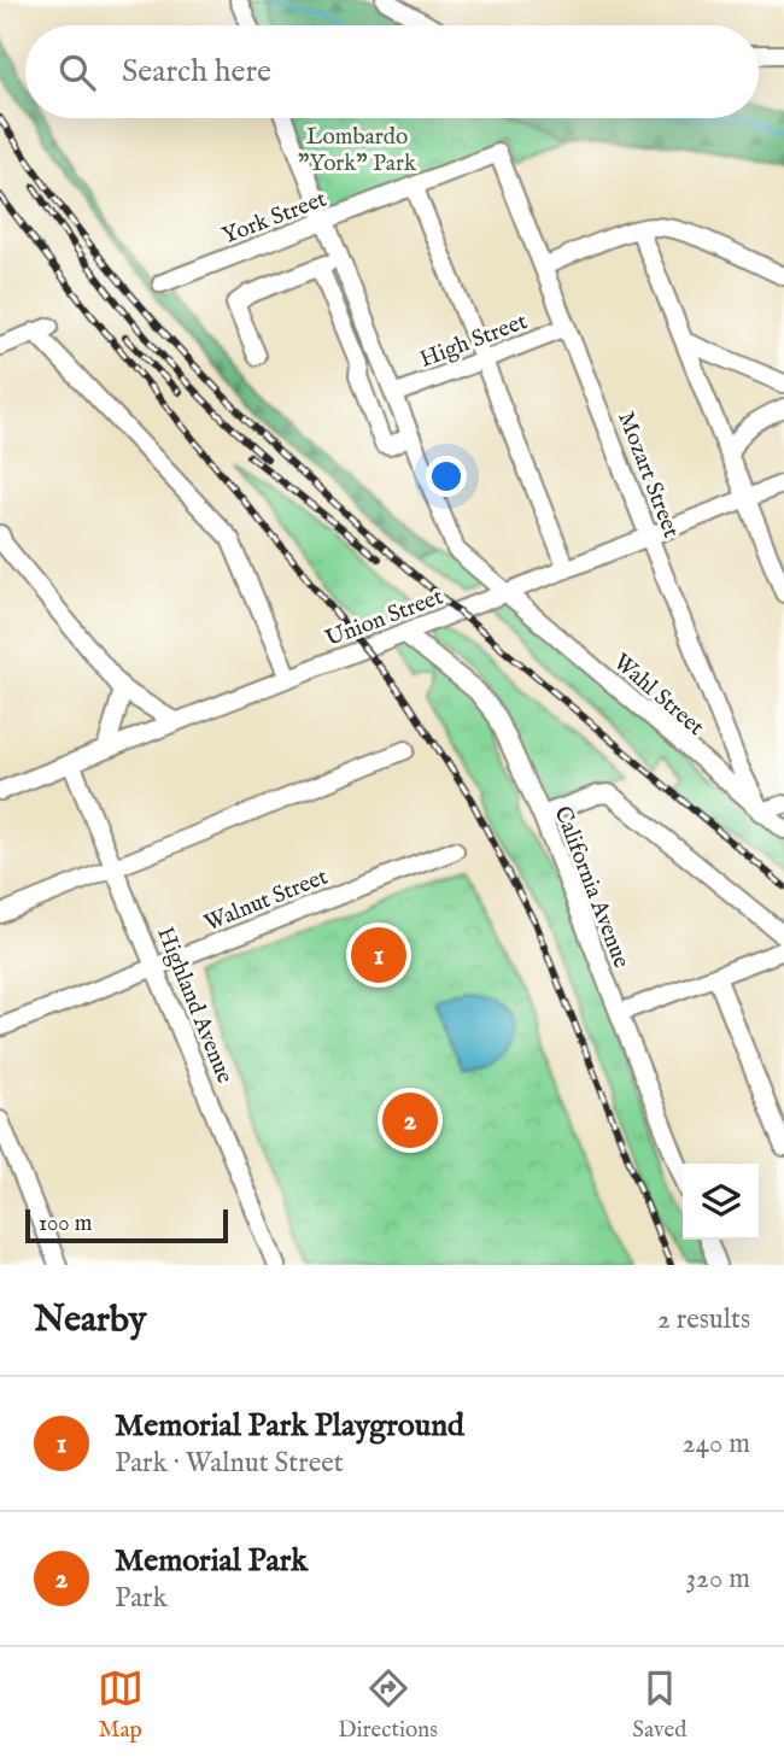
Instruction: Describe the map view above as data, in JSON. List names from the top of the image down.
{
  "streets": {
    "street": [
      "York Street",
      "High Street",
      "Mozart Street",
      "Union Street",
      "Wahl Street",
      "California Avenue",
      "Walnut Street",
      "Highland Avenue"
    ]
  },
  "crossings": [
    ["York Street", "Mozart Street"],
    ["High Street", "Mozart Street"],
    ["Mozart Street", "Union Street"],
    ["Mozart Street", "Wahl Street"],
    ["Union Street", "Wahl Street"],
    ["Union Street", "California Avenue"],
    ["Union Street", "Highland Avenue"],
    ["Walnut Street", "Highland Avenue"]
  ],
  "parks": ["Lombardo \"York\" Park"],
  "scale_bar": "100 m",
  "page": {
    "search": "Search here",
    "pins": ["1", "2"],
    "scale": "100 m",
    "heading": ["Nearby", "2 results"],
    "list": [
      {
        "mark": "1",
        "name": "Memorial Park Playground",
        "note": "Park · Walnut Street",
        "value": "240 m"
      },
      {
        "mark": "2",
        "name": "Memorial Park",
        "note": "Park",
        "value": "320 m"
      }
    ],
    "nav": ["Map", "Directions", "Saved"]
  }
}
